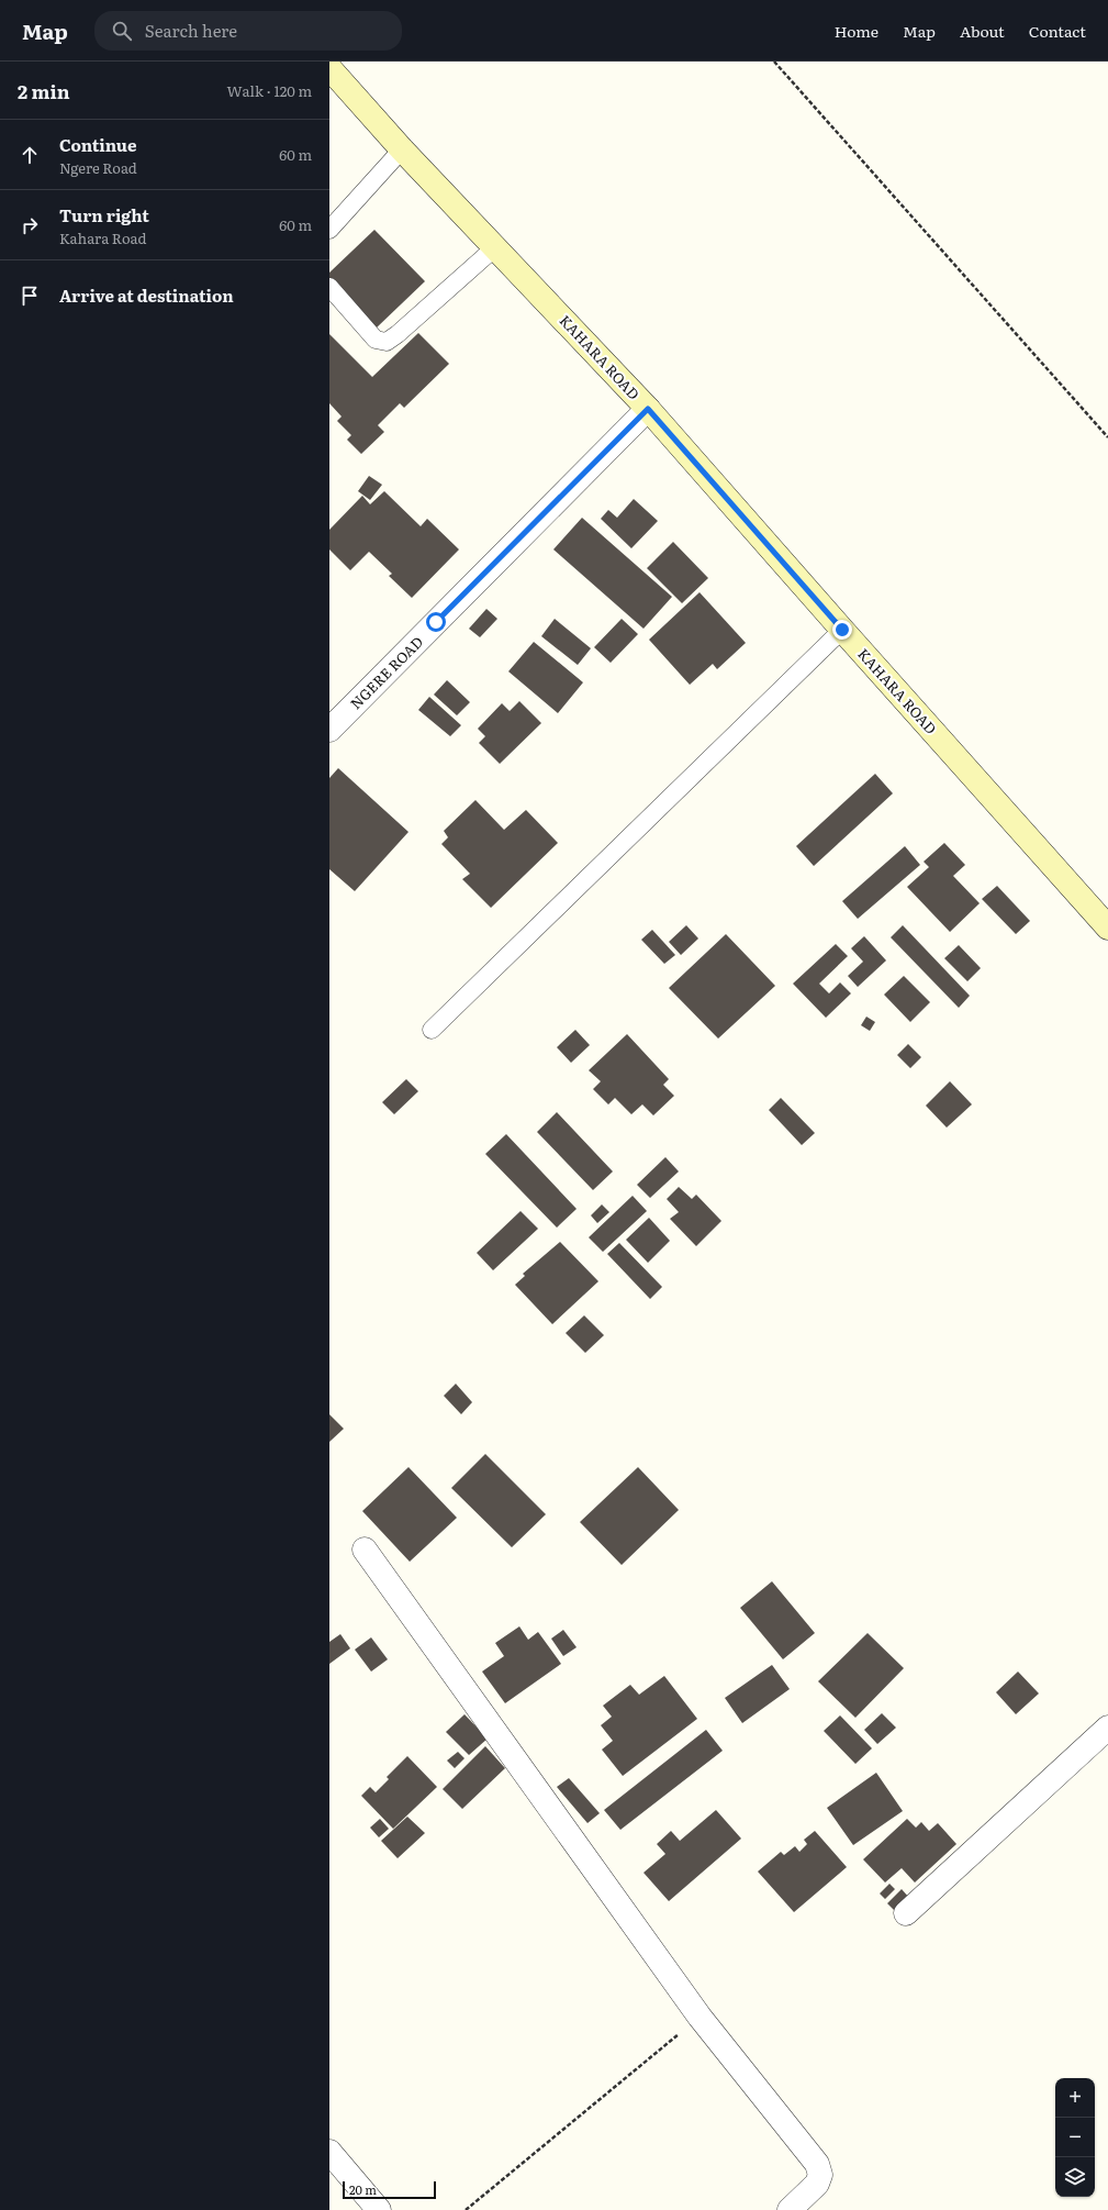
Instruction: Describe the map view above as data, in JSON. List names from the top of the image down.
{
  "streets": {
    "street": ["KAHARA ROAD", "NGERE ROAD"]
  },
  "crossings": [
    ["KAHARA ROAD", "NGERE ROAD"]
  ],
  "scale_bar": "20 m",
  "page": {
    "header": "Map",
    "search": "Search here",
    "nav": [
      "Home",
      "Map",
      "About",
      "Contact"
    ],
    "heading": ["2 min", "Walk · 120 m"],
    "list": [
      ["Continue", "Ngere Road", "60 m"],
      ["Turn right", "Kahara Road", "60 m"],
      "Arrive at destination"
    ],
    "map_buttons": ["+", "−"],
    "scale": "20 m"
  }
}
